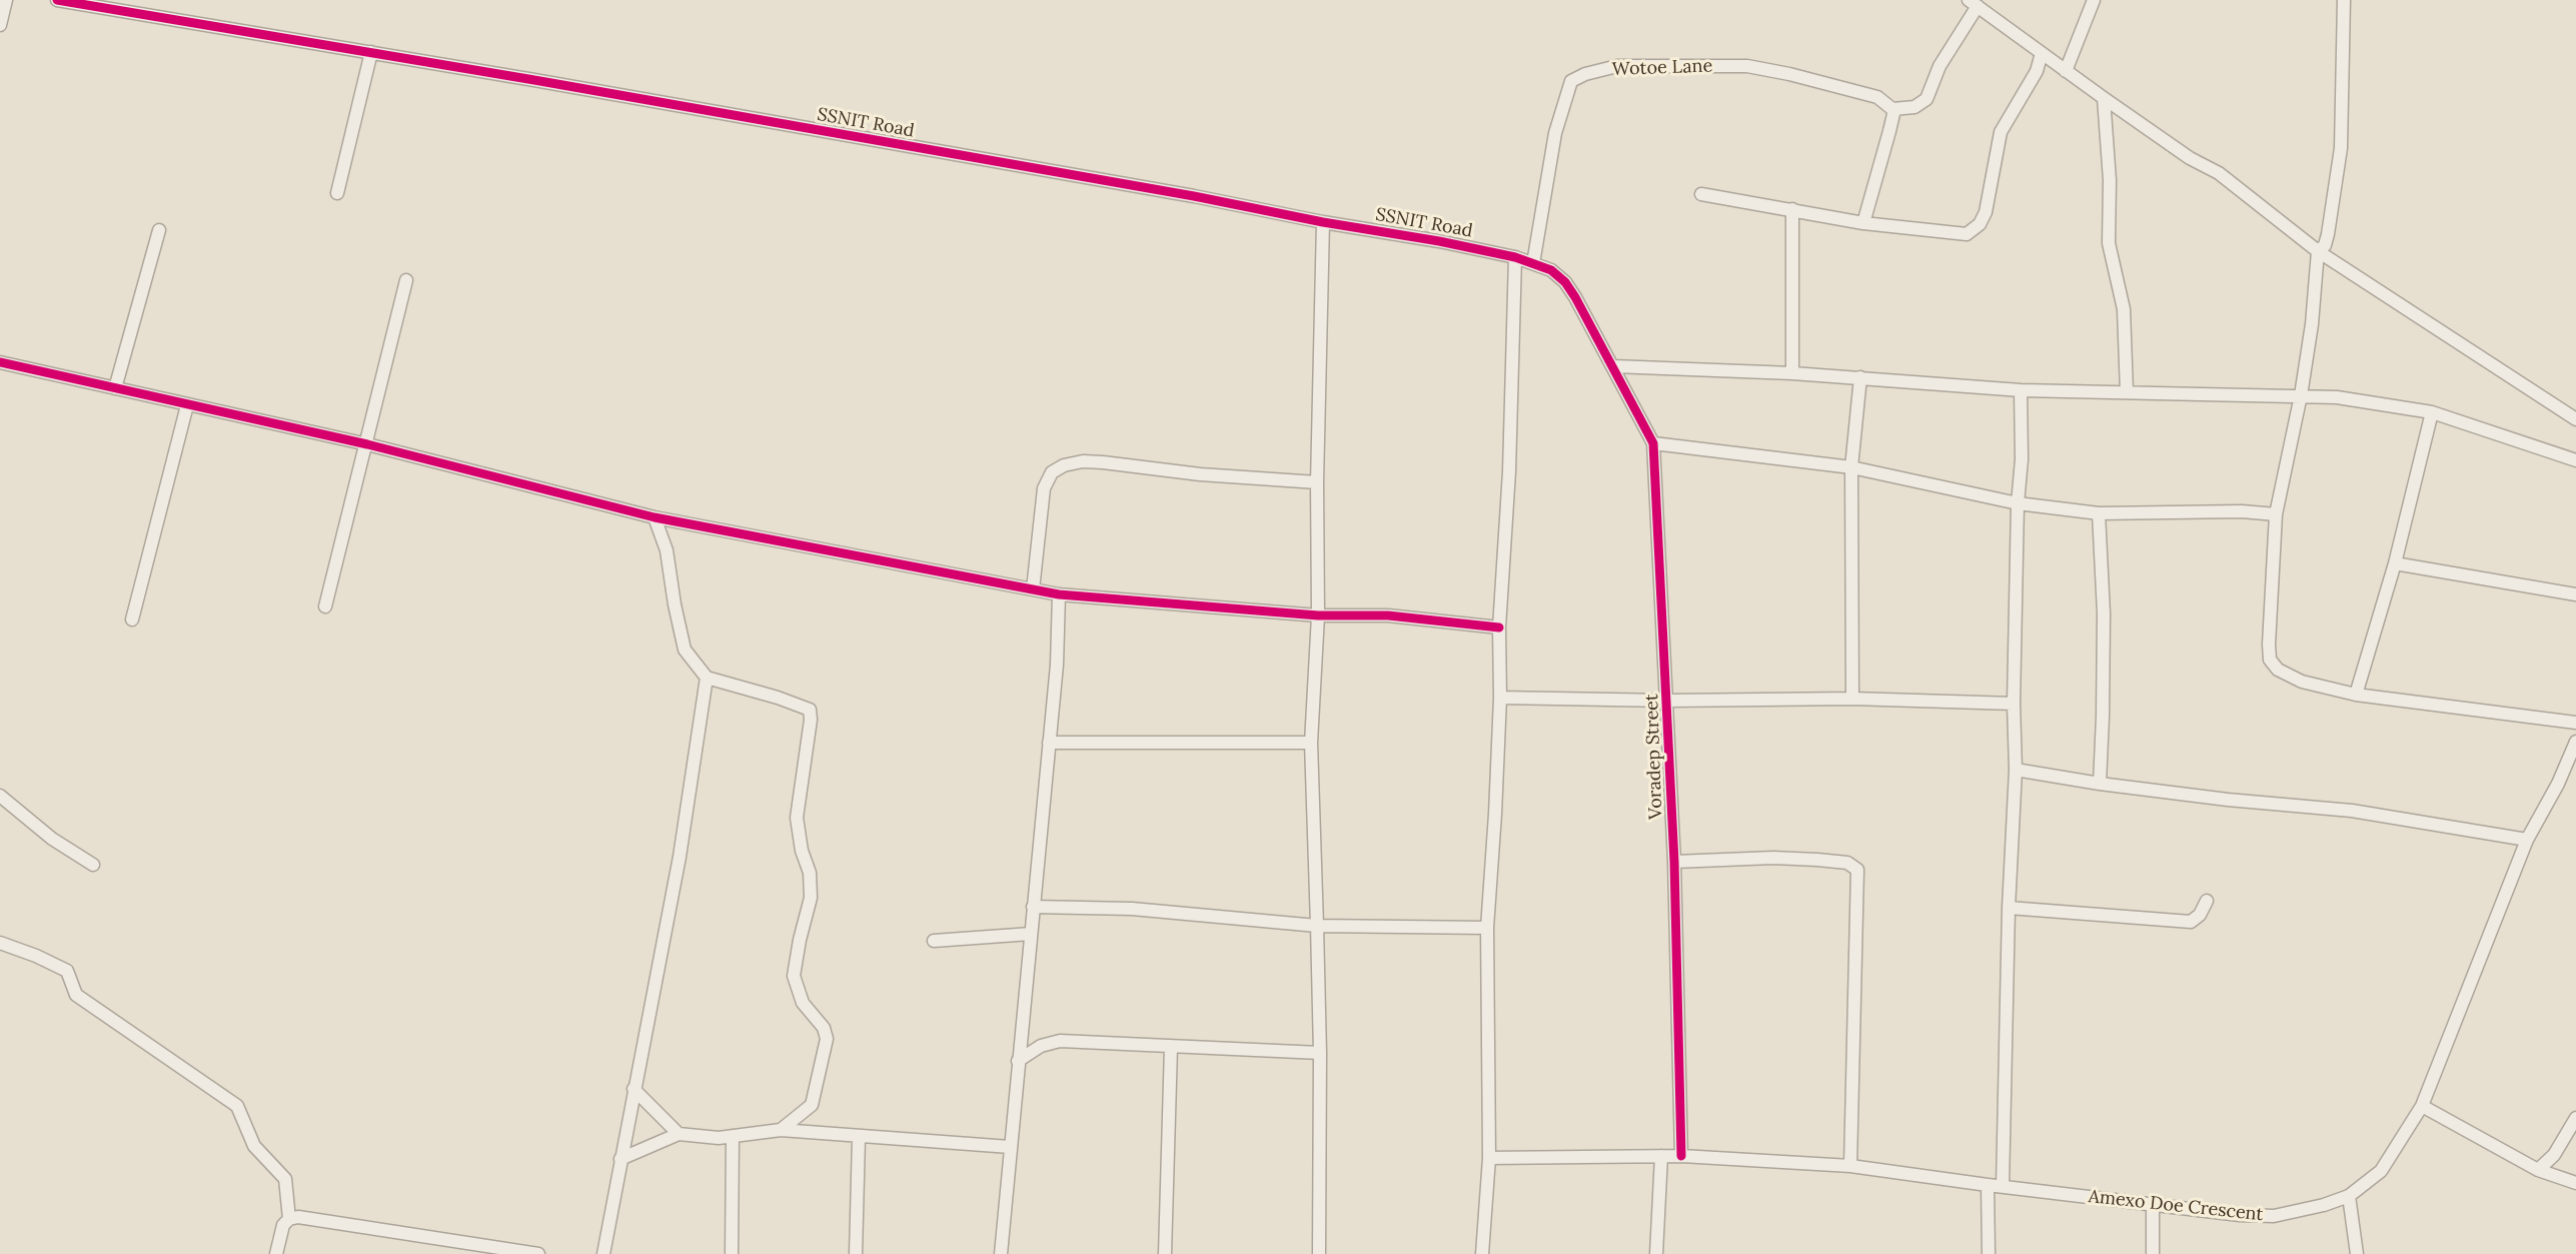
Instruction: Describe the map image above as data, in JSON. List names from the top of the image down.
{
  "streets": {
    "street": [
      "Wotoe Lane",
      "SSNIT Road",
      "Voradep Street",
      "Amexo Doe Crescent"
    ]
  },
  "crossings": [
    ["Wotoe Lane", "SSNIT Road"],
    ["SSNIT Road", "Voradep Street"],
    ["Voradep Street", "Amexo Doe Crescent"]
  ]
}
